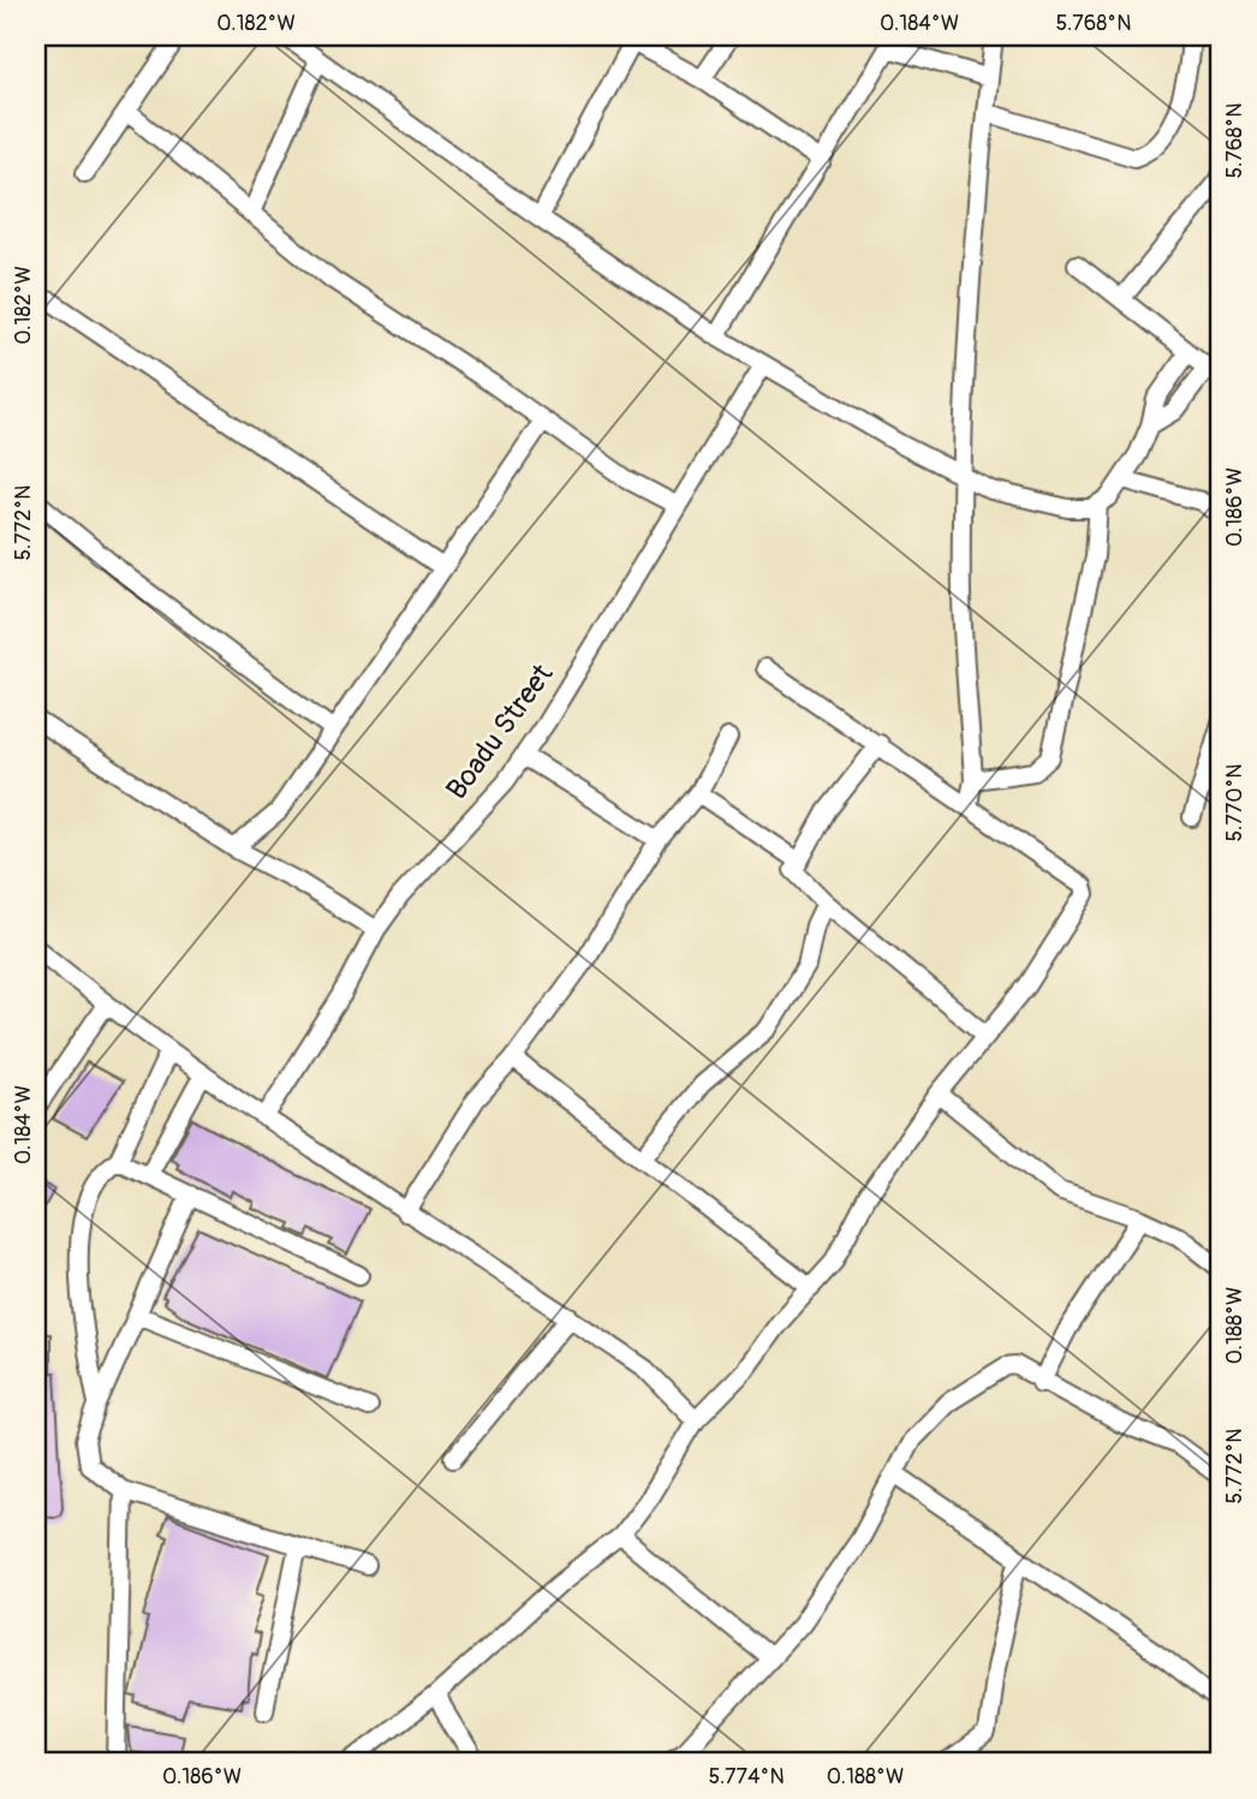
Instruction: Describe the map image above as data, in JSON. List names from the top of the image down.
{
  "streets": {
    "street": ["Boadu Street"]
  },
  "coordinates": [
    "0.182°W",
    "0.184°W",
    "5.768°N",
    "0.186°W",
    "5.772°N",
    "5.770°N",
    "0.188°W",
    "5.774°N"
  ]
}
